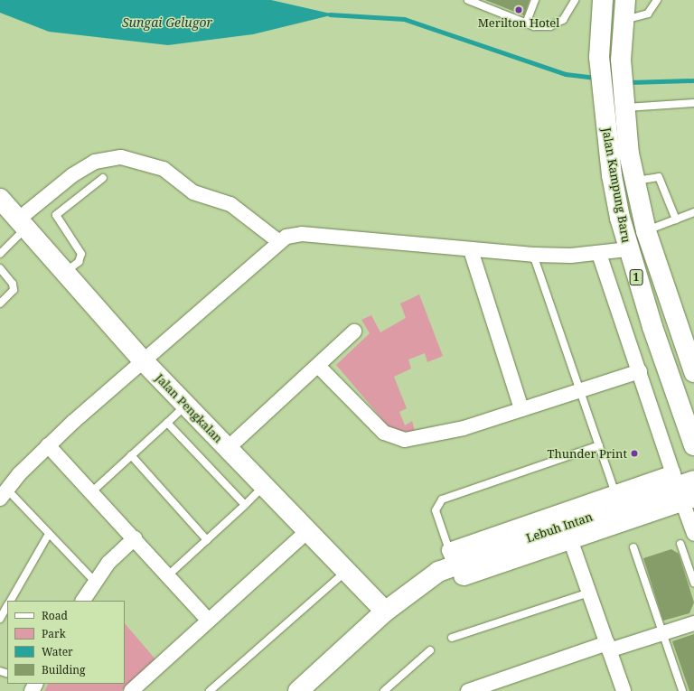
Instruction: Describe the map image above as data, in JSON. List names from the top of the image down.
{
  "streets": {
    "main road": [
      "Jalan Kampung Baru",
      "1",
      "Jalan Pengkalan",
      "Lebuh Intan"
    ]
  },
  "crossings": [
    ["Jalan Pengkalan", "Lebuh Intan"]
  ],
  "water": ["Sungai Gelugor"],
  "places": ["Merilton Hotel", "Thunder Print"],
  "legend": [
    "Road",
    "Park",
    "Water",
    "Building"
  ]
}
